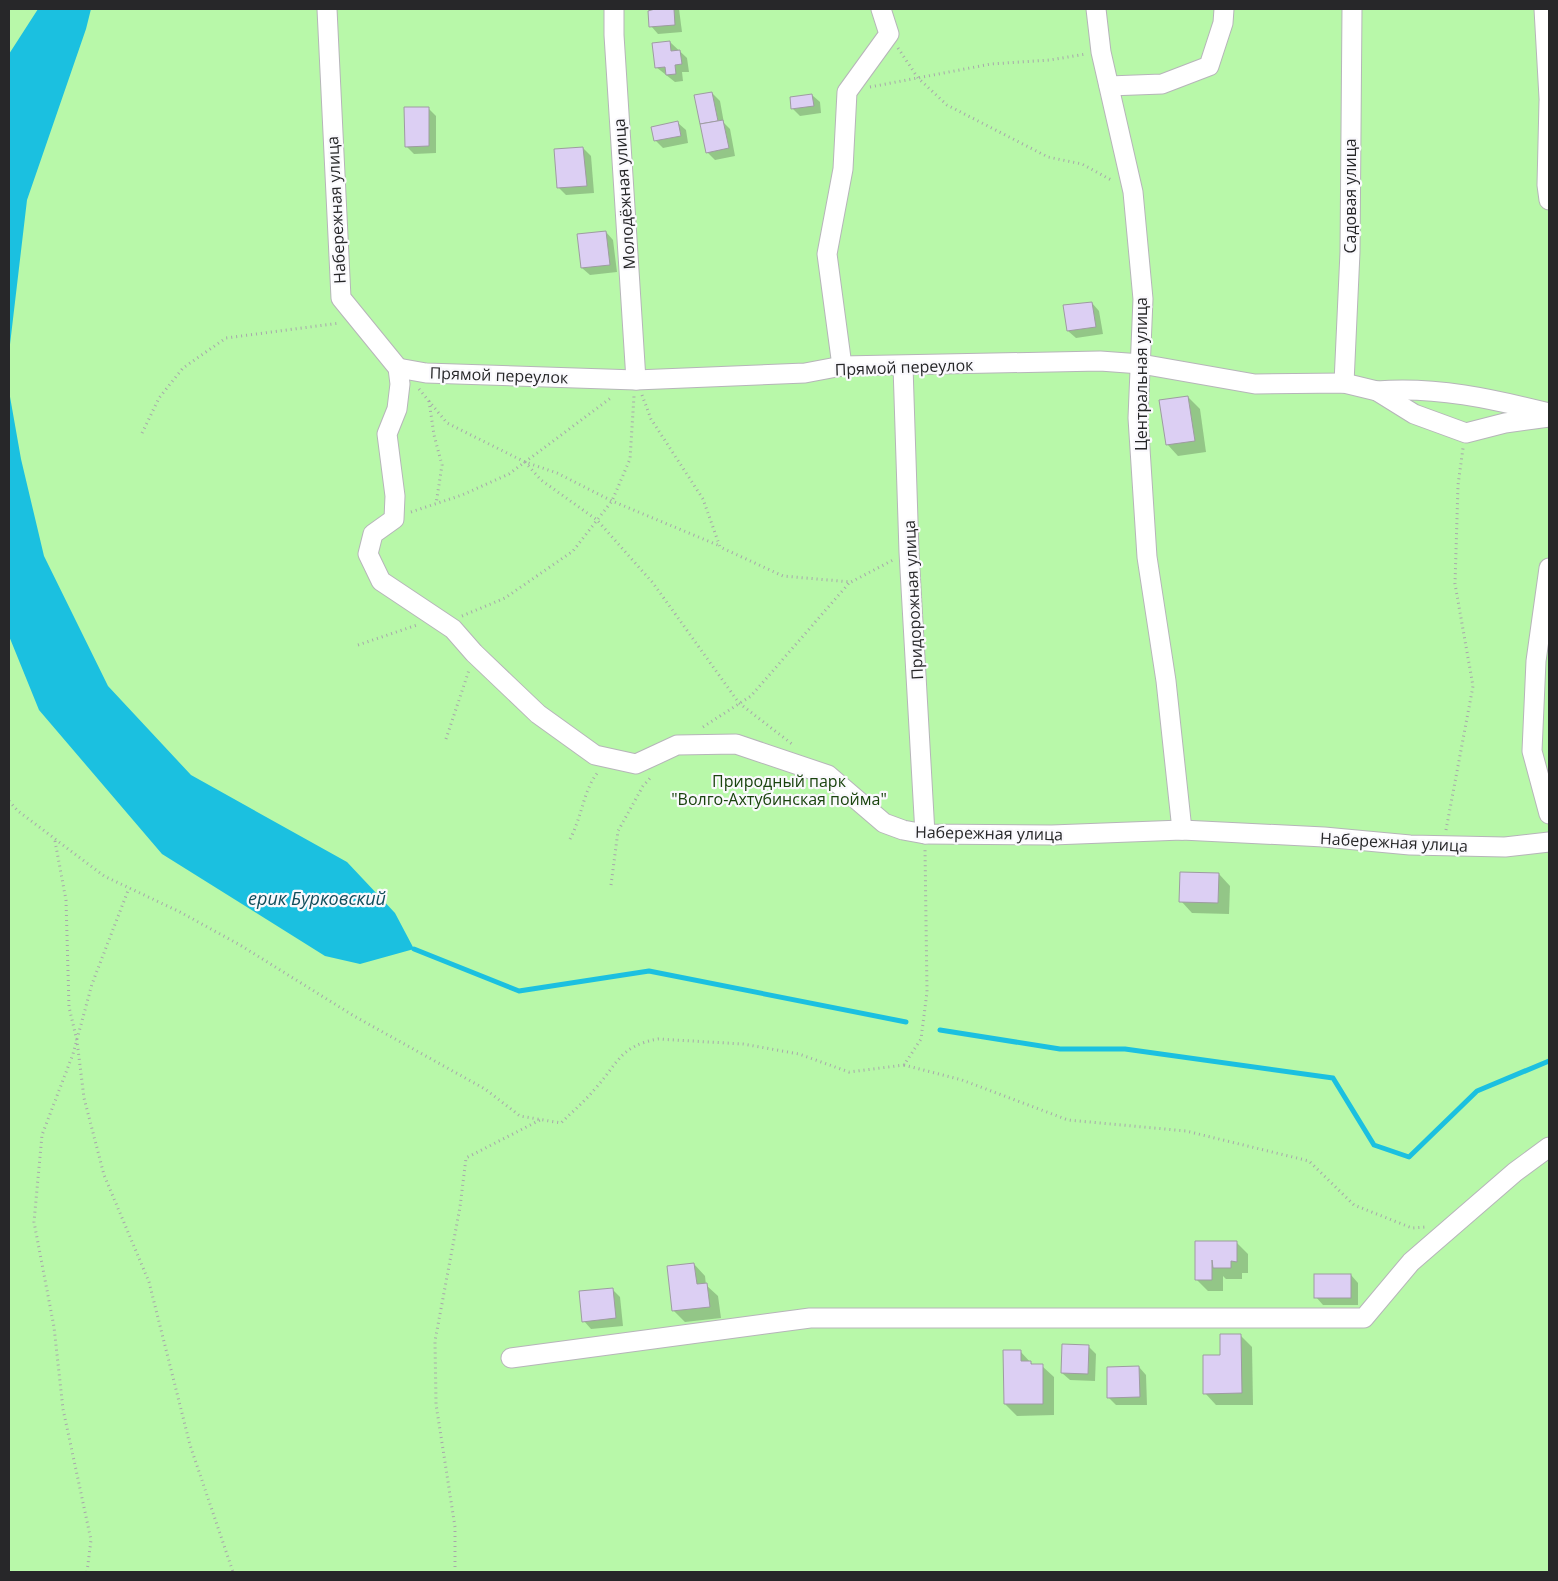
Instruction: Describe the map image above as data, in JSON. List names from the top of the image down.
{
  "streets": {
    "street": [
      "Молодёжная улица",
      "Садовая улица",
      "Набережная улица",
      "Прямой переулок",
      "Центральная улица",
      "Придорожная улица"
    ]
  },
  "crossings": [
    ["Молодёжная улица", "Прямой переулок"],
    ["Садовая улица", "Прямой переулок"],
    ["Набережная улица", "Прямой переулок"],
    ["Набережная улица", "Центральная улица"],
    ["Набережная улица", "Придорожная улица"],
    ["Прямой переулок", "Центральная улица"],
    ["Прямой переулок", "Придорожная улица"]
  ],
  "water": ["ерик Бурковский"],
  "parks": ["Природный парк \"Волго-Ахтубинская пойма\""]
}
